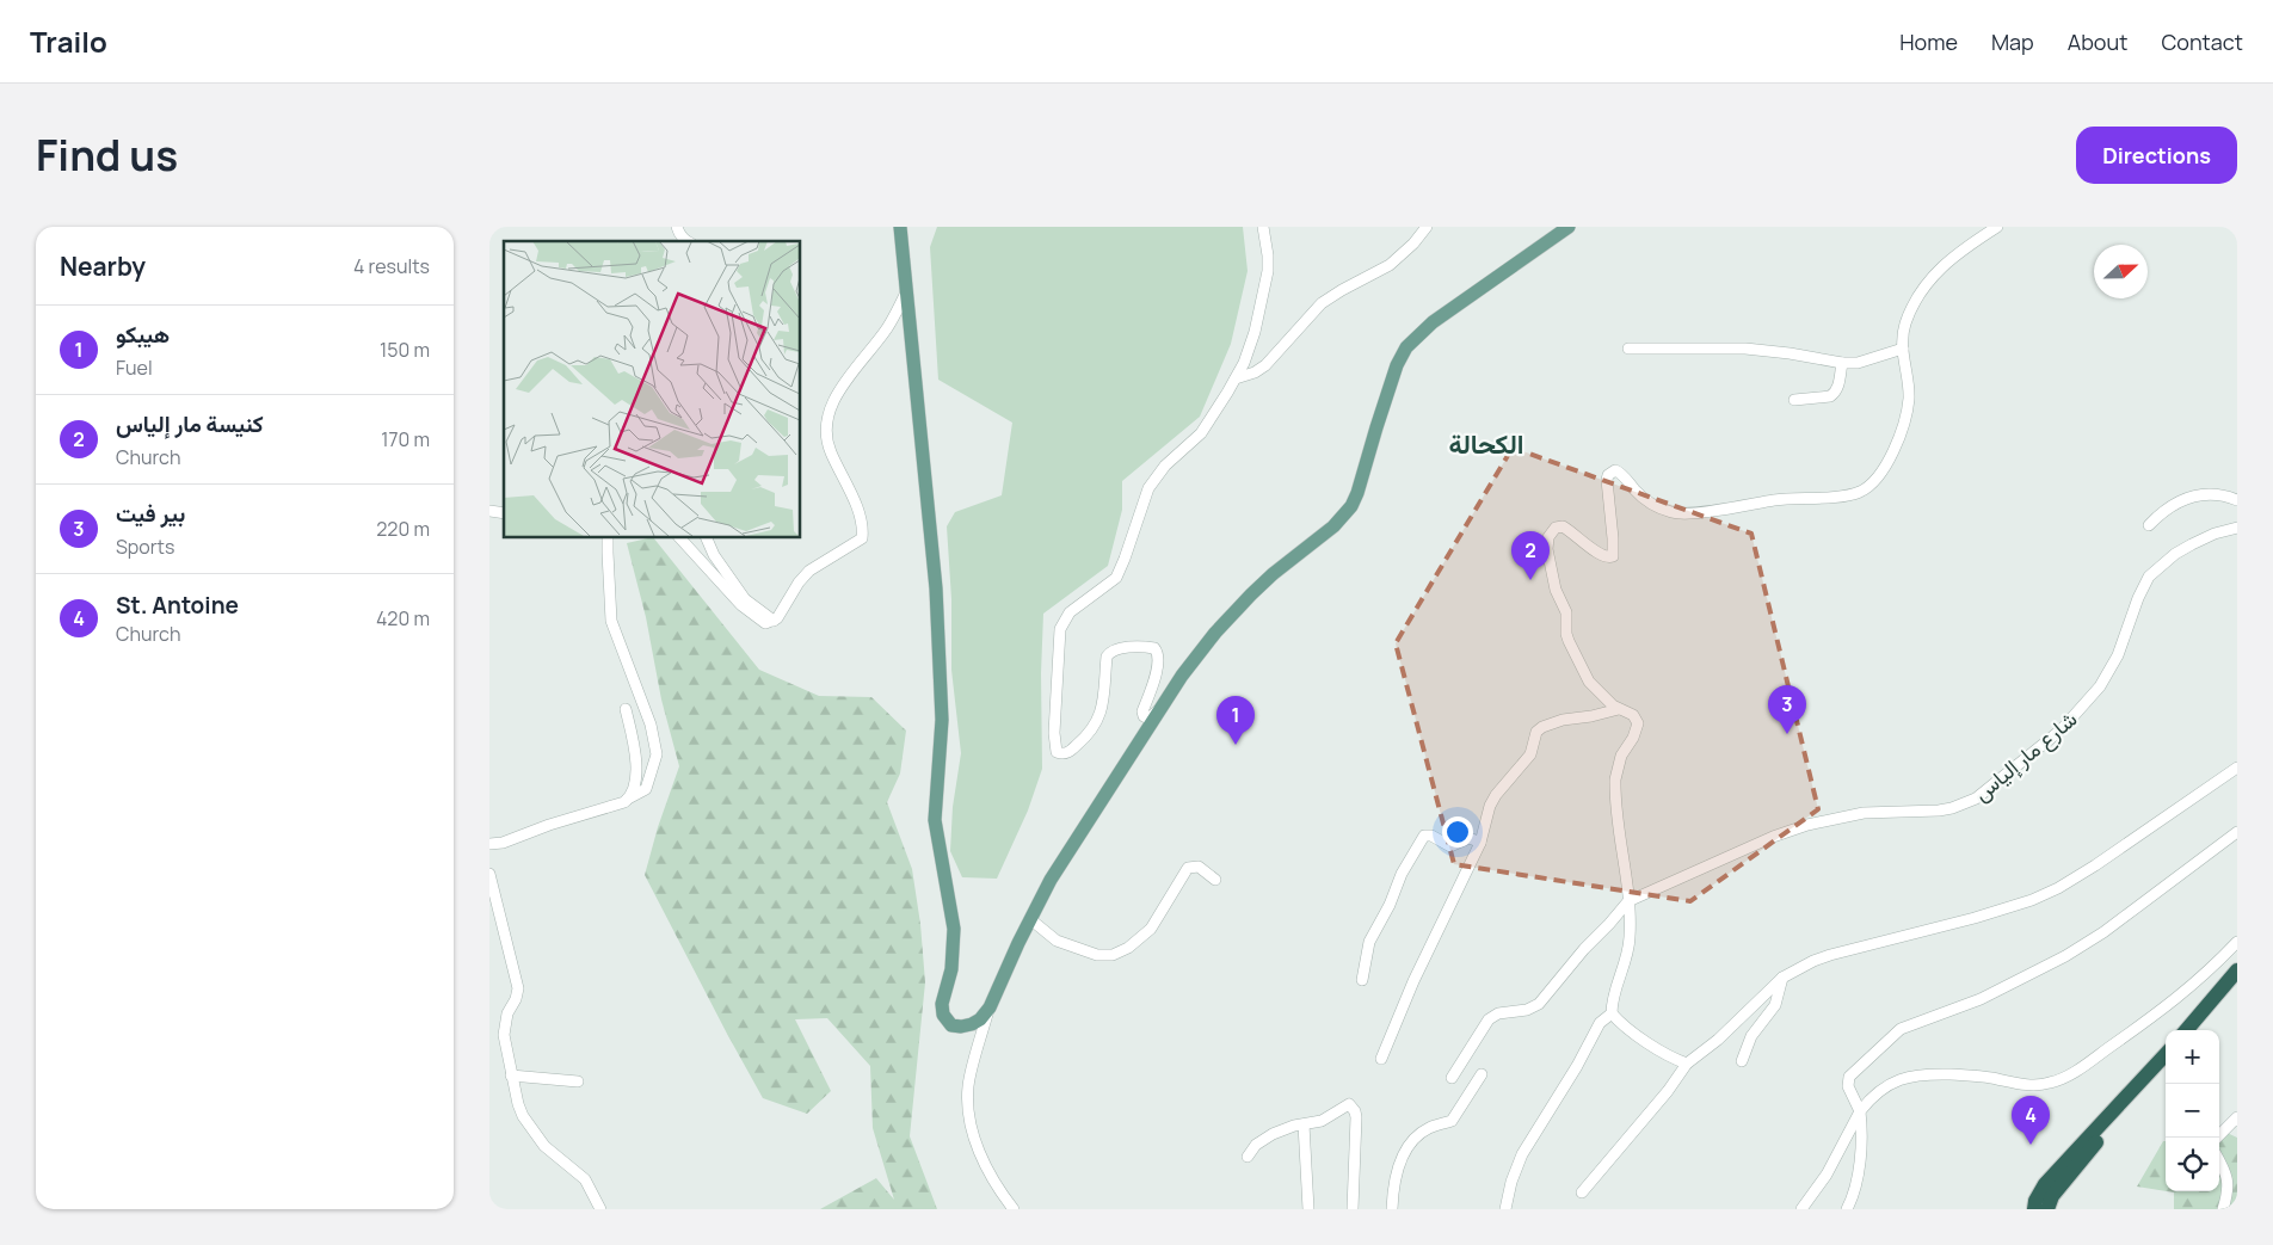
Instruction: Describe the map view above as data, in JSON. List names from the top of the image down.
{
  "streets": {
    "street": ["شارع مار إلياس"]
  },
  "districts": ["الكحالة"],
  "north": "right",
  "page": {
    "header": "Trailo",
    "nav": [
      "Home",
      "Map",
      "About",
      "Contact"
    ],
    "title": "Find us",
    "buttons": "Directions",
    "heading": ["Nearby", "4 results"],
    "list": [
      {
        "mark": "1",
        "name": "هيبكو",
        "note": "Fuel",
        "value": "150 m"
      },
      {
        "mark": "2",
        "name": "كنيسة مار إلياس",
        "note": "Church",
        "value": "170 m"
      },
      {
        "mark": "3",
        "name": "بير فيت",
        "note": "Sports",
        "value": "220 m"
      },
      {
        "mark": "4",
        "name": "St. Antoine",
        "note": "Church",
        "value": "420 m"
      }
    ],
    "pins": [
      "2",
      "3",
      "1",
      "4"
    ],
    "map_buttons": ["+", "−"]
  }
}
